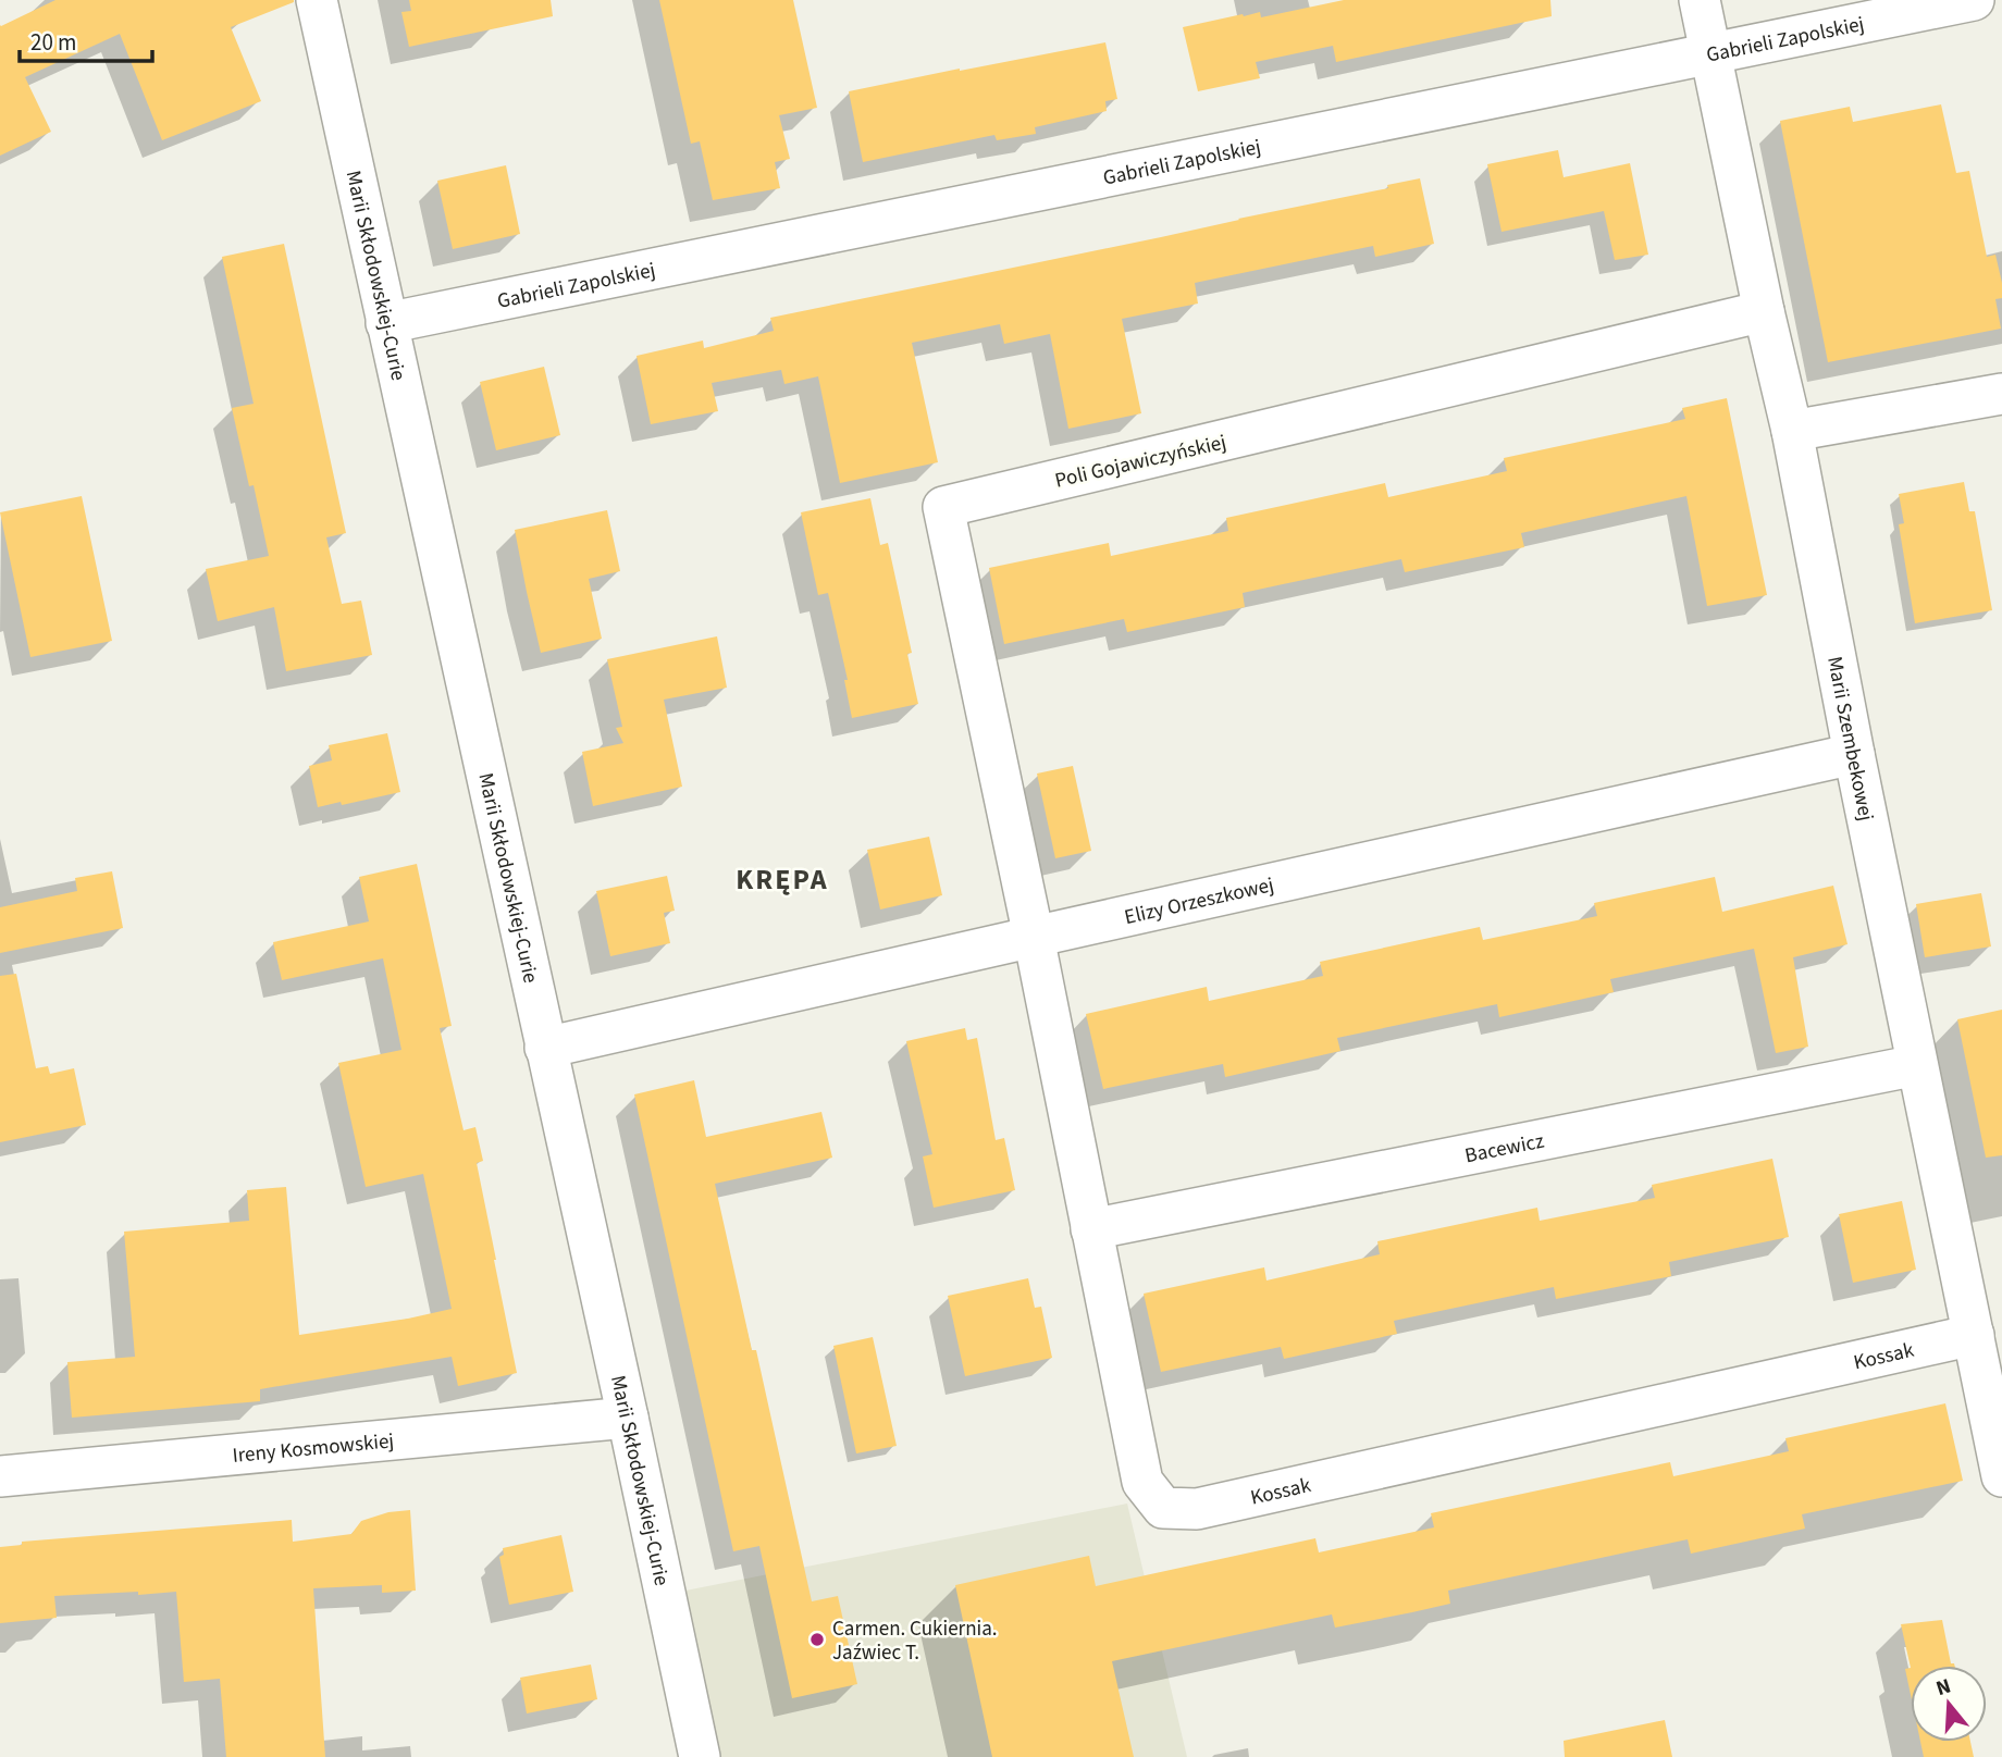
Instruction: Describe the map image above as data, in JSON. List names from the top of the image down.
{
  "streets": {
    "street": [
      "Gabrieli Zapolskiej",
      "Marii Skłodowskiej-Curie",
      "Poli Gojawiczyńskiej",
      "Marii Szembekowej",
      "Elizy Orzeszkowej",
      "Bacewicz",
      "Kossak",
      "Ireny Kosmowskiej"
    ]
  },
  "crossings": [
    ["Gabrieli Zapolskiej", "Marii Skłodowskiej-Curie"],
    ["Gabrieli Zapolskiej", "Marii Szembekowej"],
    ["Marii Skłodowskiej-Curie", "Elizy Orzeszkowej"],
    ["Marii Skłodowskiej-Curie", "Ireny Kosmowskiej"],
    ["Poli Gojawiczyńskiej", "Marii Szembekowej"],
    ["Poli Gojawiczyńskiej", "Elizy Orzeszkowej"],
    ["Poli Gojawiczyńskiej", "Kossak"],
    ["Marii Szembekowej", "Elizy Orzeszkowej"],
    ["Marii Szembekowej", "Bacewicz"],
    ["Marii Szembekowej", "Kossak"],
    ["Elizy Orzeszkowej", "Kossak"],
    ["Bacewicz", "Kossak"]
  ],
  "districts": ["KRĘPA"],
  "places": ["Carmen. Cukiernia. Jaźwiec T."],
  "scale_bar": "20 m",
  "north": "top"
}
